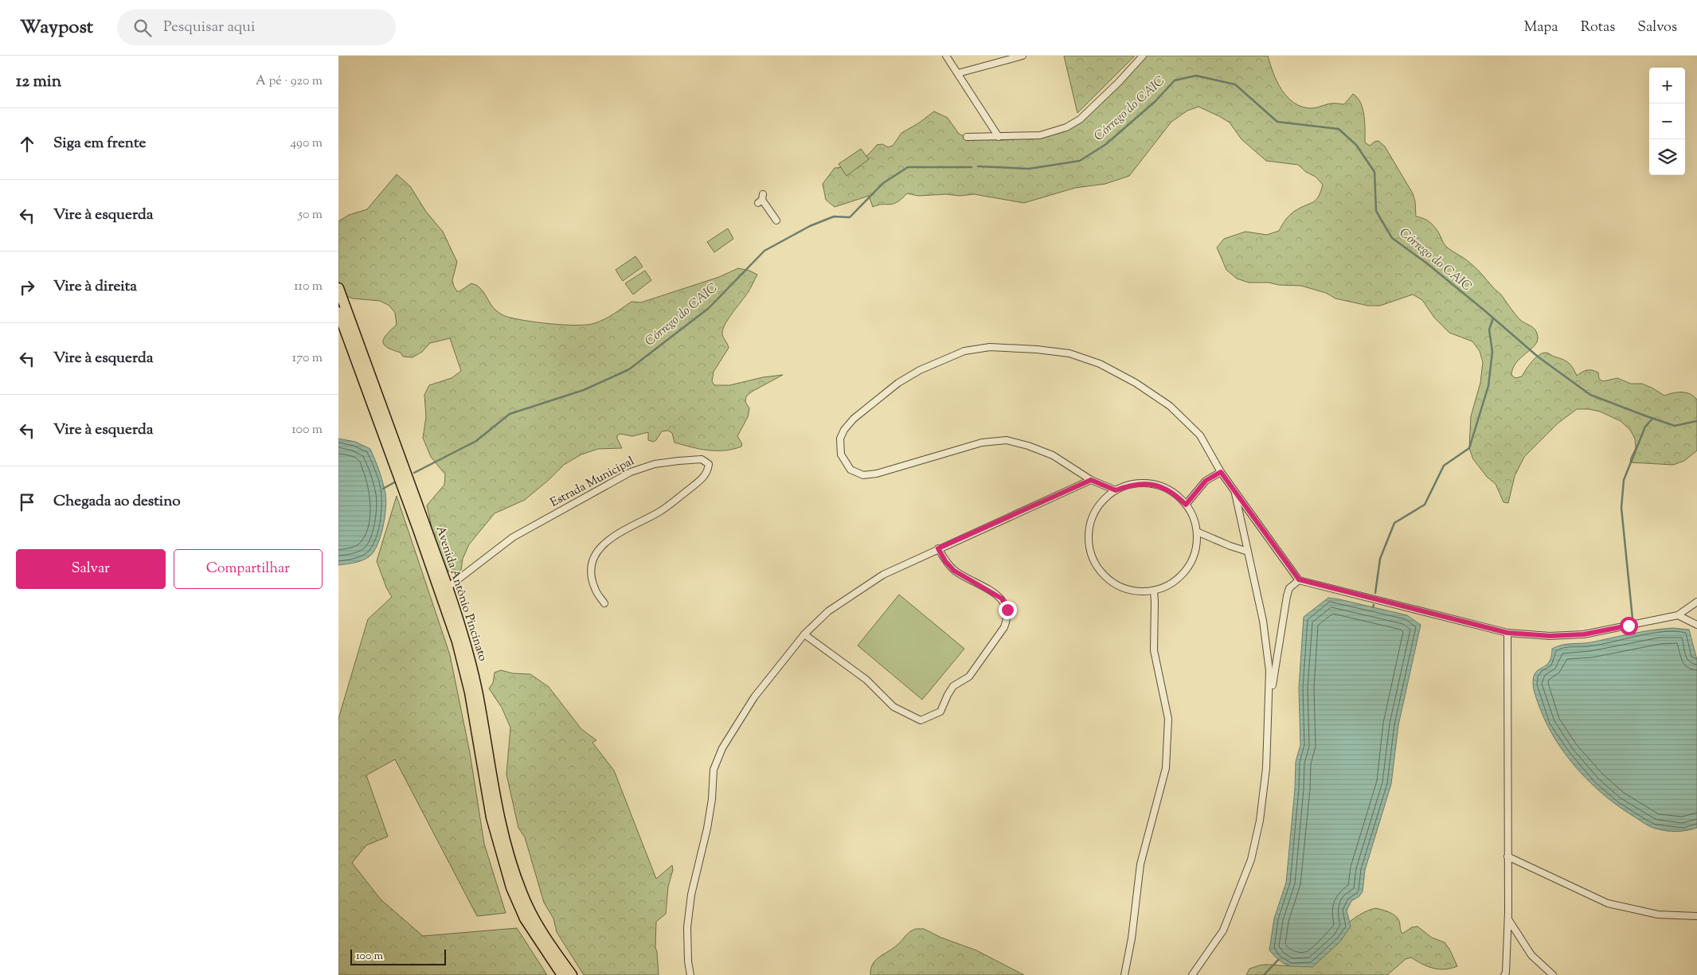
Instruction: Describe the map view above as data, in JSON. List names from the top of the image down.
{
  "streets": {
    "main road": ["Avenida Antônio Pincinato"],
    "street": ["Estrada Municipal"]
  },
  "crossings": [
    ["Estrada Municipal", "Avenida Antônio Pincinato"]
  ],
  "water": ["Córrego do CAIC"],
  "scale_bar": "100 m",
  "page": {
    "header": "Waypost",
    "search": "Pesquisar aqui",
    "nav": ["Mapa", "Rotas", "Salvos"],
    "heading": ["12 min", "A pé · 920 m"],
    "map_buttons": ["+", "−"],
    "list": [
      ["Siga em frente", "490 m"],
      ["Vire à esquerda", "50 m"],
      ["Vire à direita", "110 m"],
      ["Vire à esquerda", "170 m"],
      ["Vire à esquerda", "100 m"],
      "Chegada ao destino"
    ],
    "buttons": ["Salvar", "Compartilhar"],
    "scale": "100 m"
  }
}
